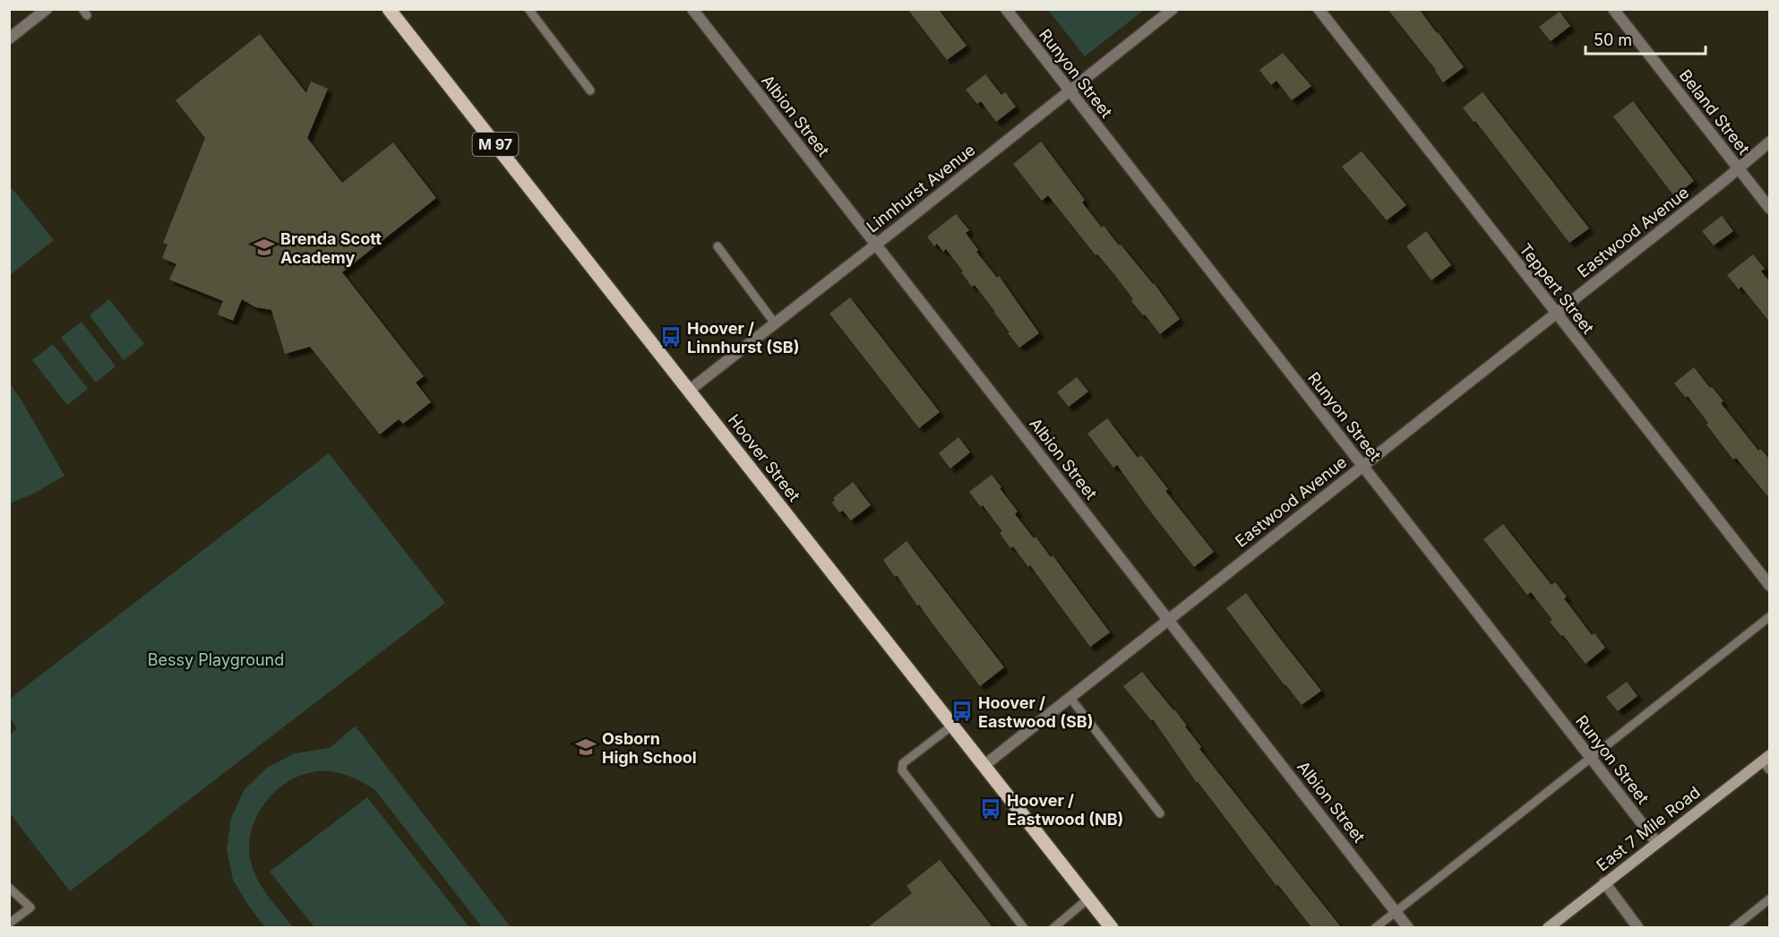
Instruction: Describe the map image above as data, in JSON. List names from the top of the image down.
{
  "streets": {
    "main road": ["M 97", "Hoover Street"],
    "street": [
      "Runyon Street",
      "Beland Street",
      "Albion Street",
      "Linnhurst Avenue",
      "Eastwood Avenue",
      "Teppert Street",
      "East 7 Mile Road"
    ]
  },
  "crossings": [
    ["Runyon Street", "Linnhurst Avenue"],
    ["Runyon Street", "Eastwood Avenue"],
    ["Runyon Street", "East 7 Mile Road"],
    ["Beland Street", "Eastwood Avenue"],
    ["Albion Street", "Linnhurst Avenue"],
    ["Albion Street", "Eastwood Avenue"],
    ["Linnhurst Avenue", "Hoover Street"],
    ["Eastwood Avenue", "Teppert Street"],
    ["Eastwood Avenue", "Hoover Street"]
  ],
  "parks": ["Bessy Playground"],
  "places": {
    "school or university": ["Brenda Scott Academy", "Osborn High School"],
    "bus stop": ["Hoover / Linnhurst (SB)", "Hoover / Eastwood (SB)", "Hoover / Eastwood (NB)"]
  },
  "scale_bar": "50 m"
}
